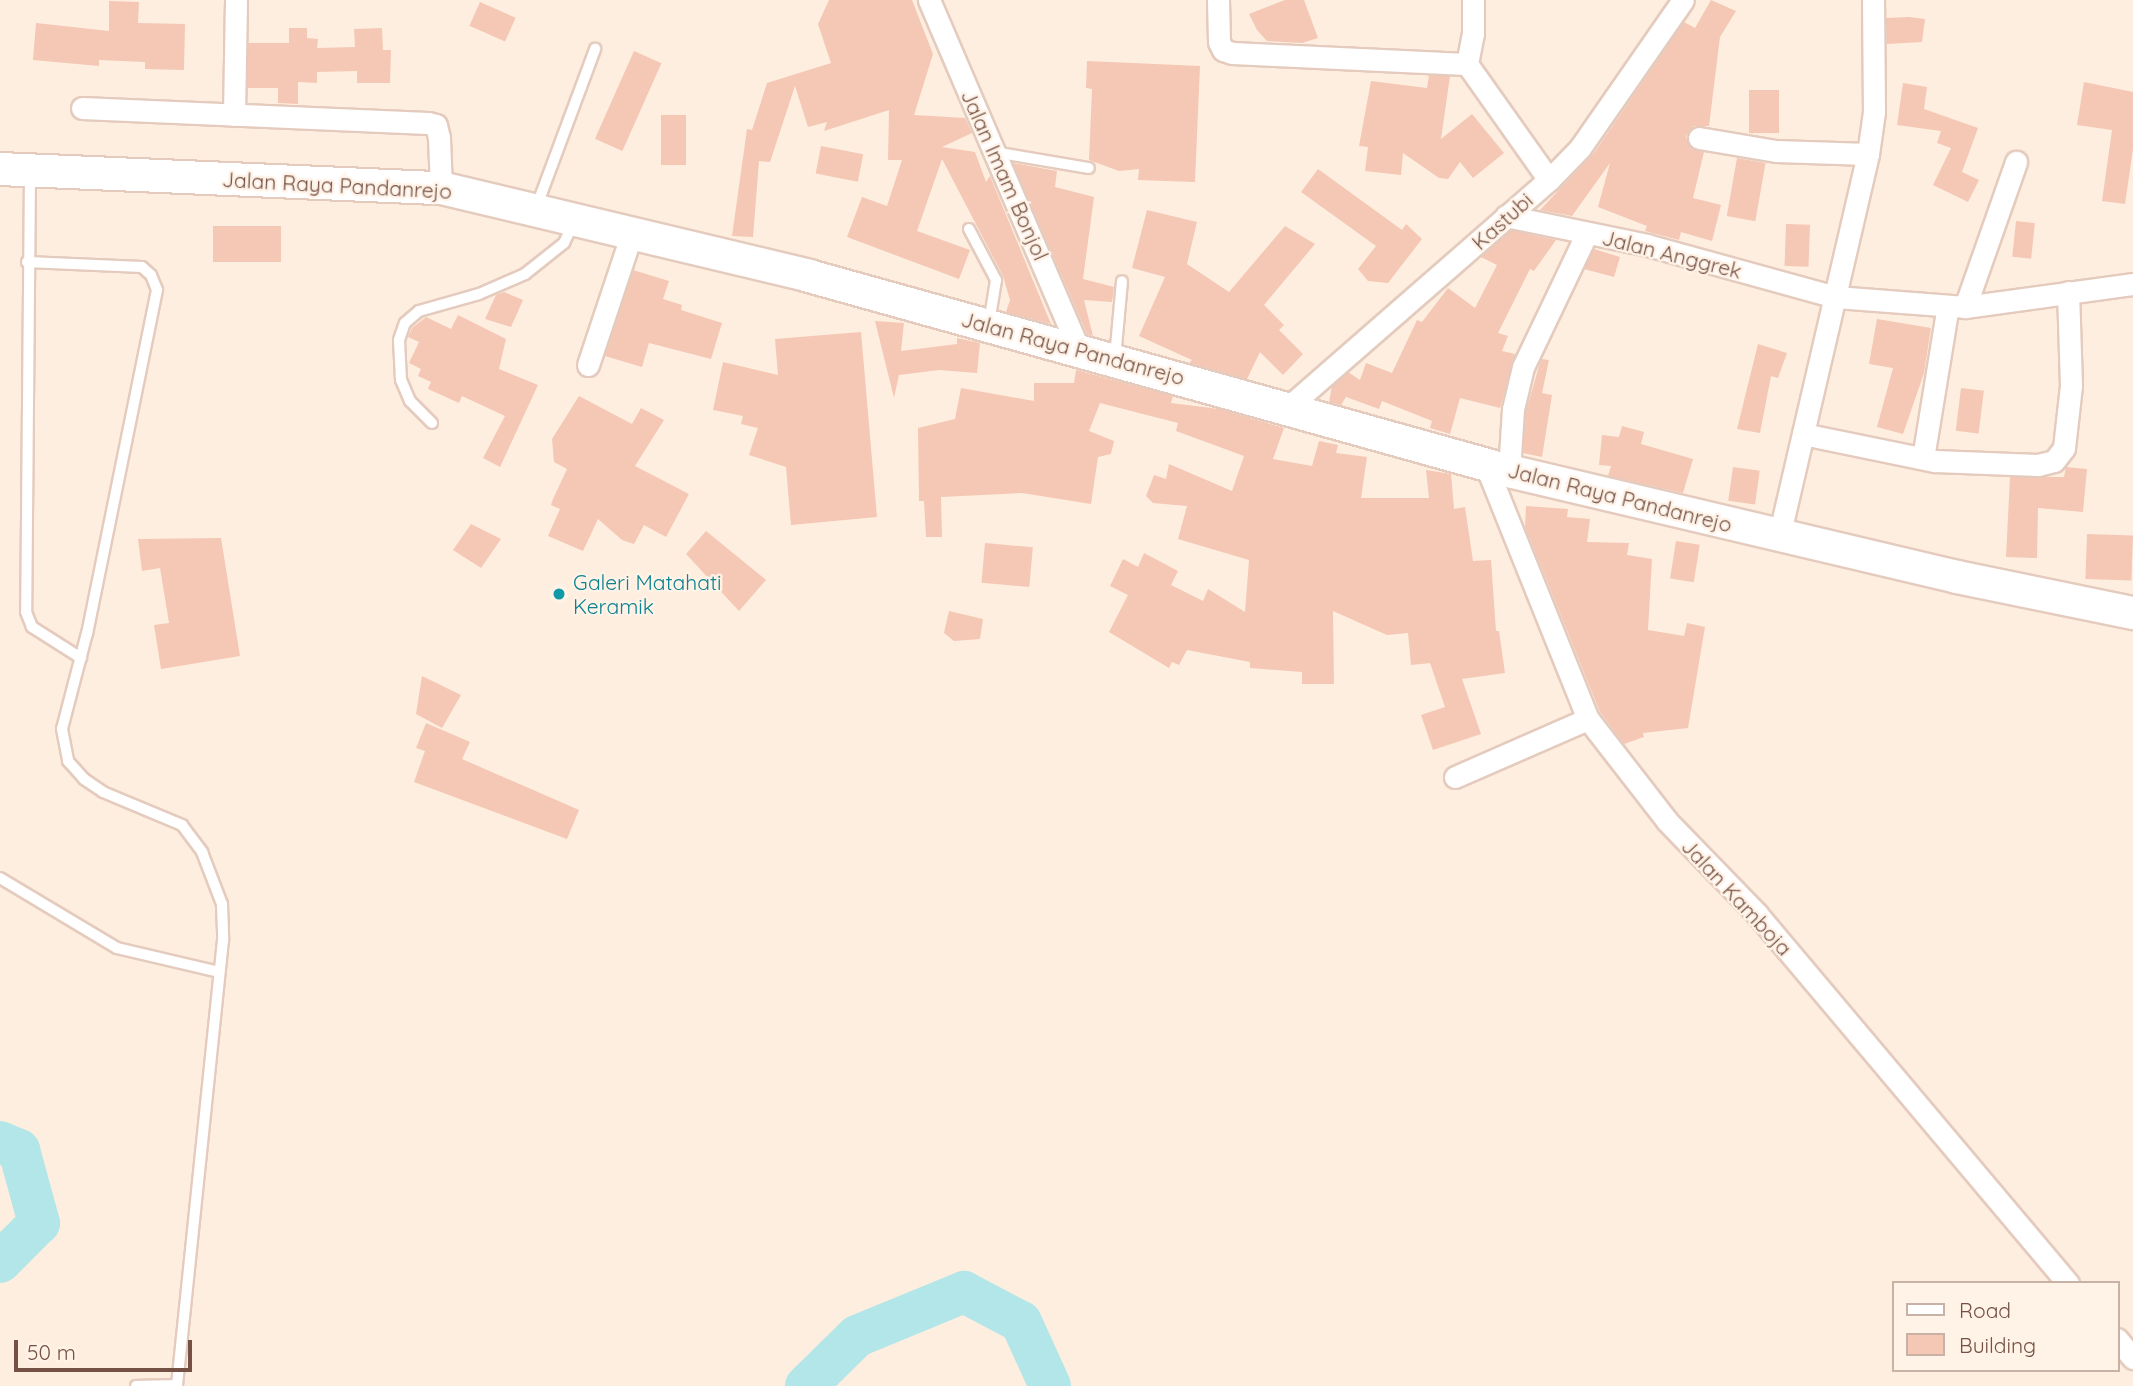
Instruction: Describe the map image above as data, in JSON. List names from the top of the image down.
{
  "streets": {
    "main road": ["Jalan Raya Pandanrejo"],
    "street": [
      "Jalan Imam Bonjol",
      "Kastubi",
      "Jalan Anggrek",
      "Jalan Kamboja"
    ]
  },
  "crossings": [
    ["Jalan Imam Bonjol", "Jalan Raya Pandanrejo"],
    ["Jalan Raya Pandanrejo", "Kastubi"],
    ["Jalan Raya Pandanrejo", "Jalan Kamboja"],
    ["Kastubi", "Jalan Anggrek"]
  ],
  "places": ["Galeri Matahati Keramik"],
  "legend": ["Road", "Building"],
  "scale_bar": "50 m"
}
